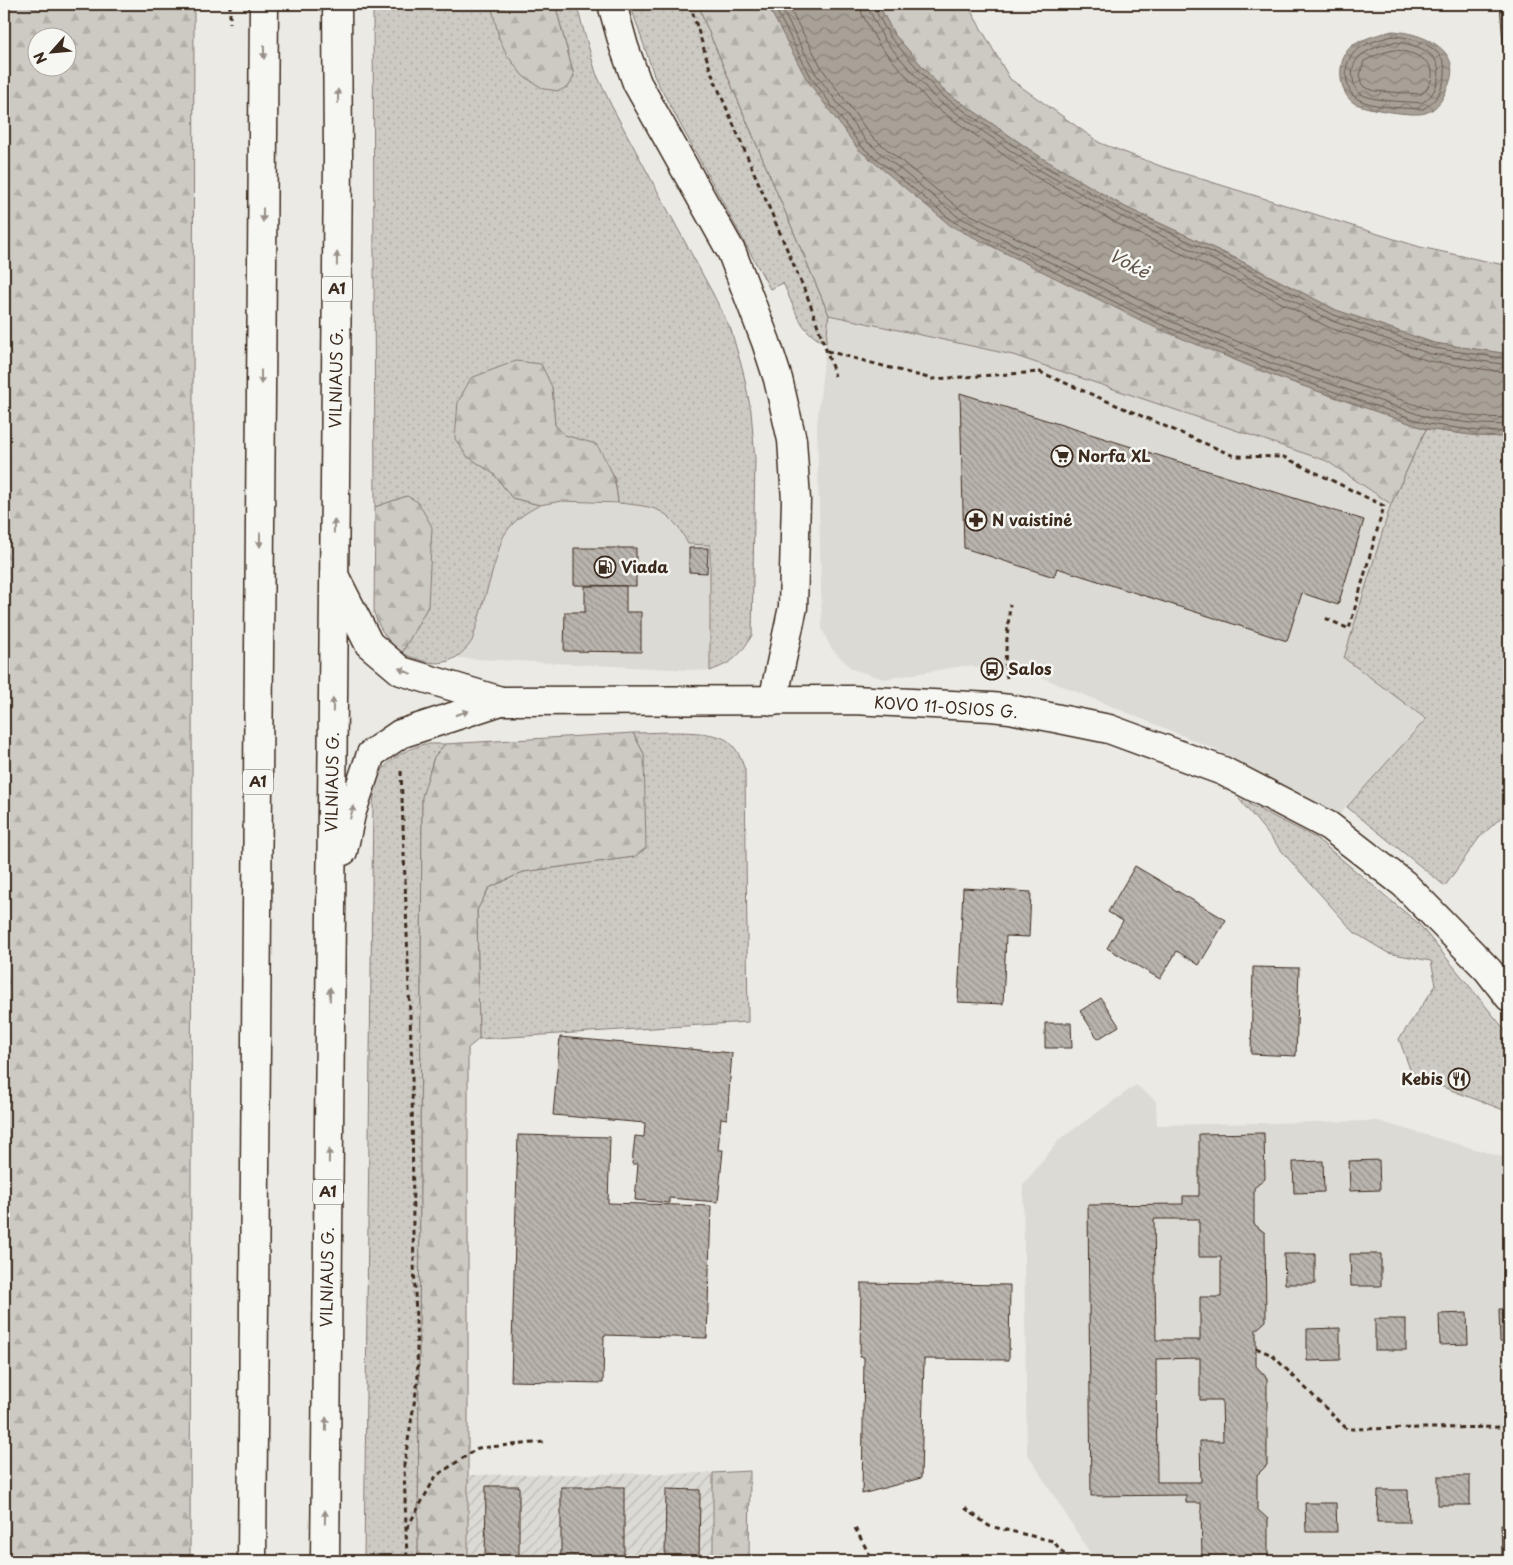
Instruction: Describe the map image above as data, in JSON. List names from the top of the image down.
{
  "streets": {
    "main road": ["A1", "VILNIAUS G.", "KOVO 11-OSIOS G."]
  },
  "water": ["Vokė"],
  "places": {
    "supermarket": ["Norfa XL"],
    "pharmacy": ["N vaistinė"],
    "fuel station": ["Viada"],
    "bus stop": ["Salos"],
    "restaurant": ["Kebis"]
  },
  "north": "bottom left"
}
